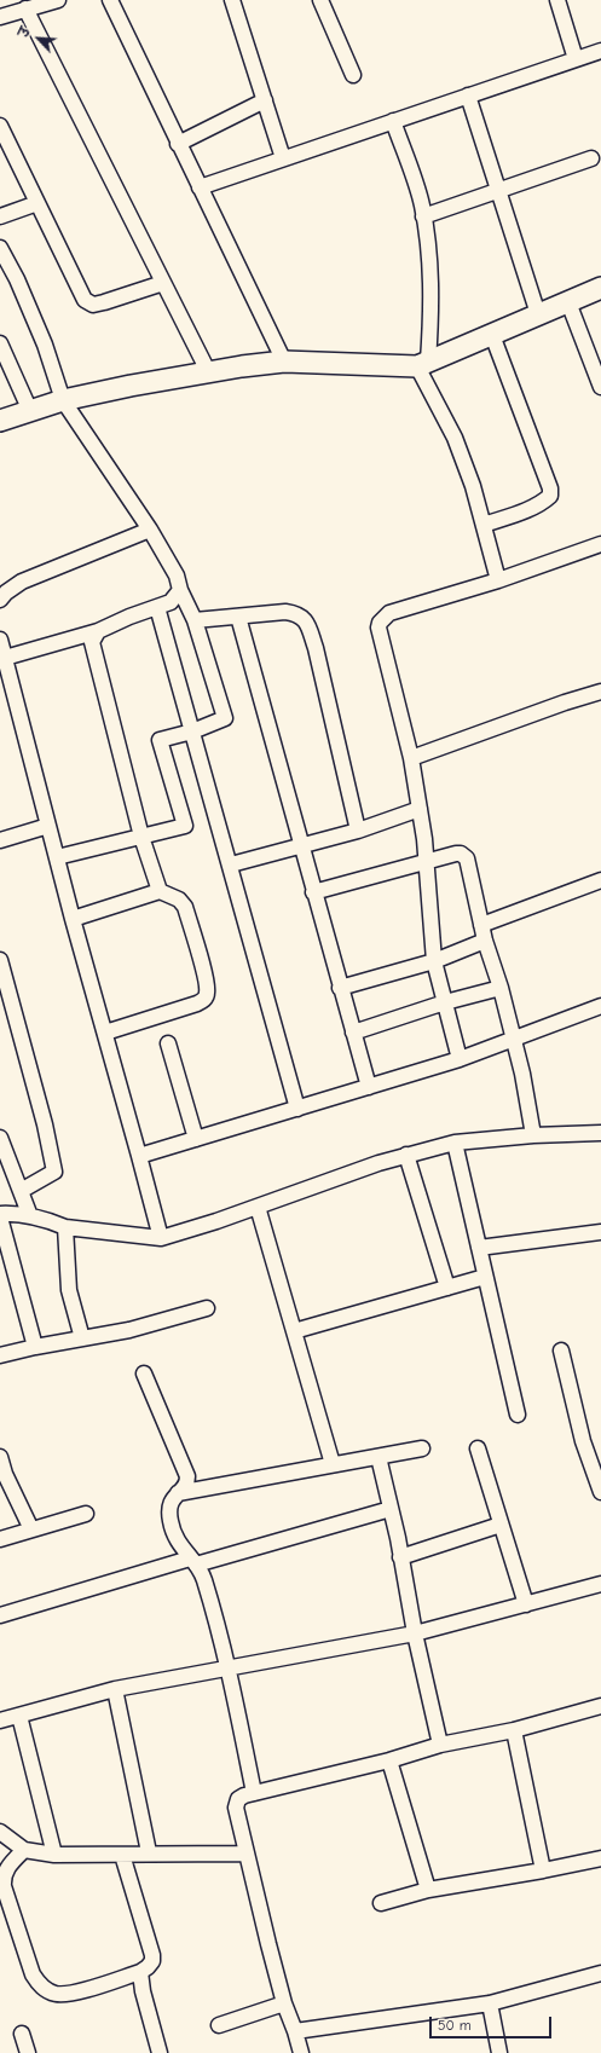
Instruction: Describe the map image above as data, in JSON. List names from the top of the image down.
{
  "scale_bar": "50 m",
  "north": "top left"
}
